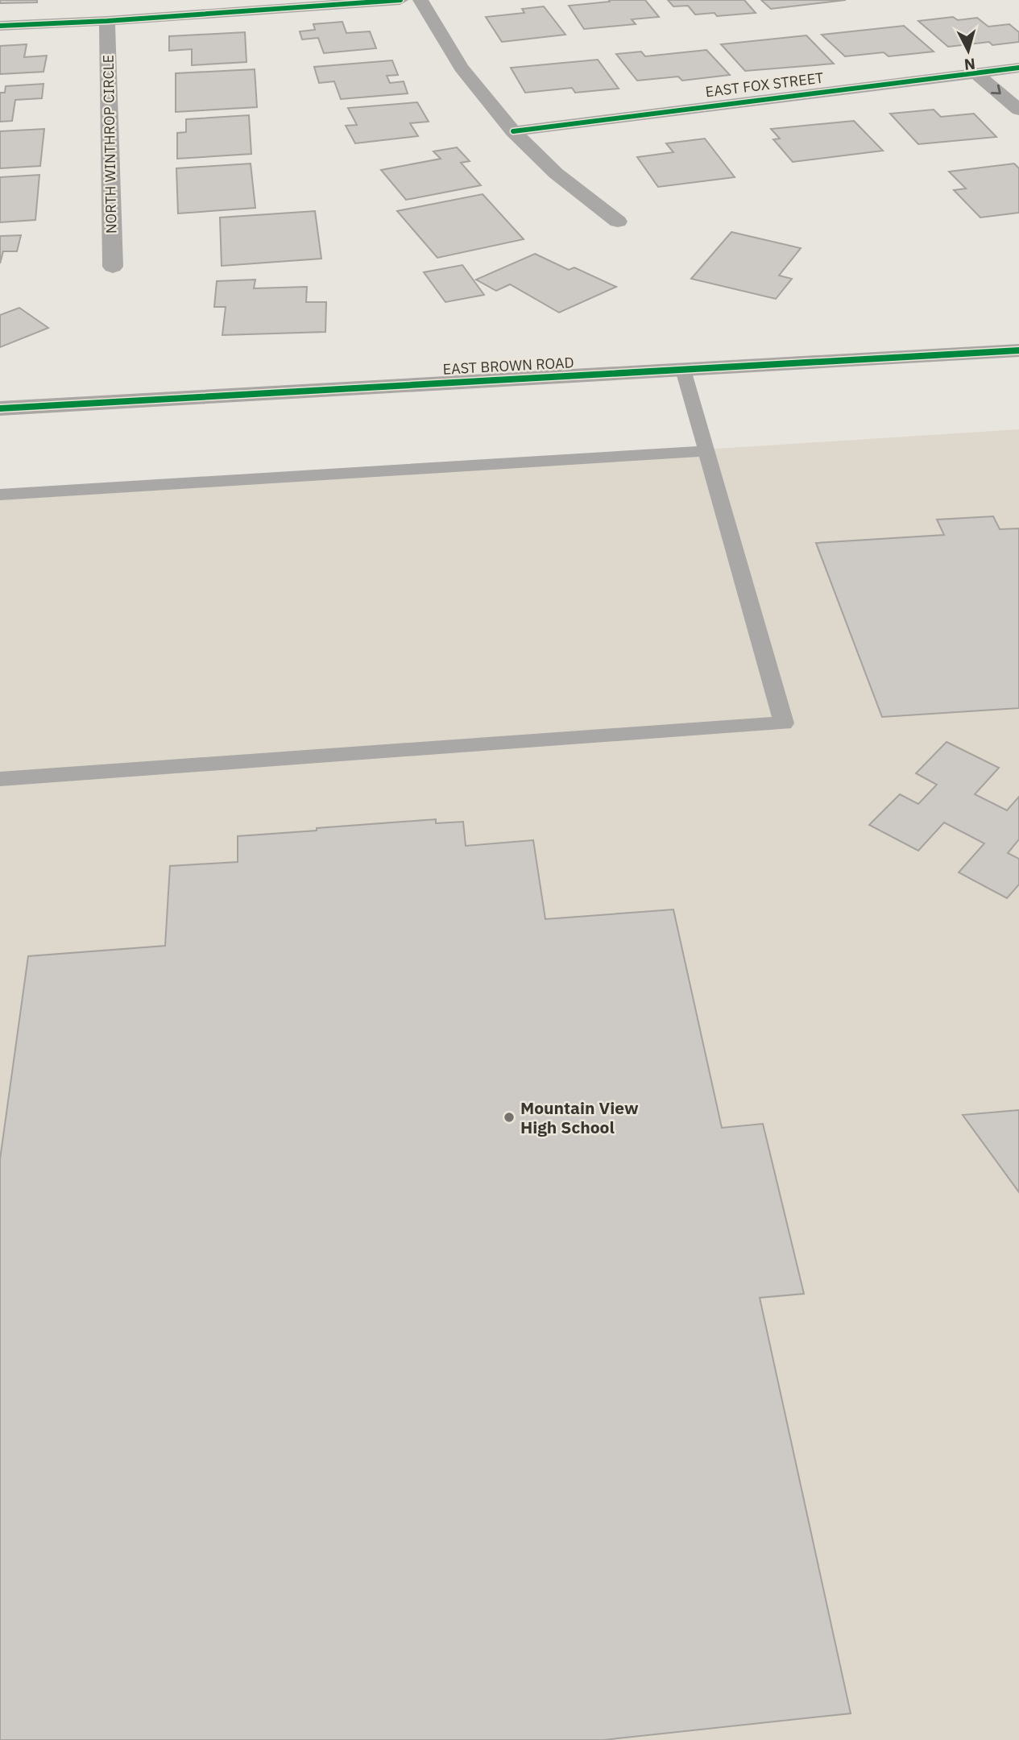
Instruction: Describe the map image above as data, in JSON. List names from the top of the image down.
{
  "streets": {
    "main road": ["EAST BROWN ROAD"],
    "street": ["EAST FOX STREET", "NORTH WINTHROP CIRCLE"]
  },
  "places": ["Mountain View High School"],
  "north": "bottom"
}
